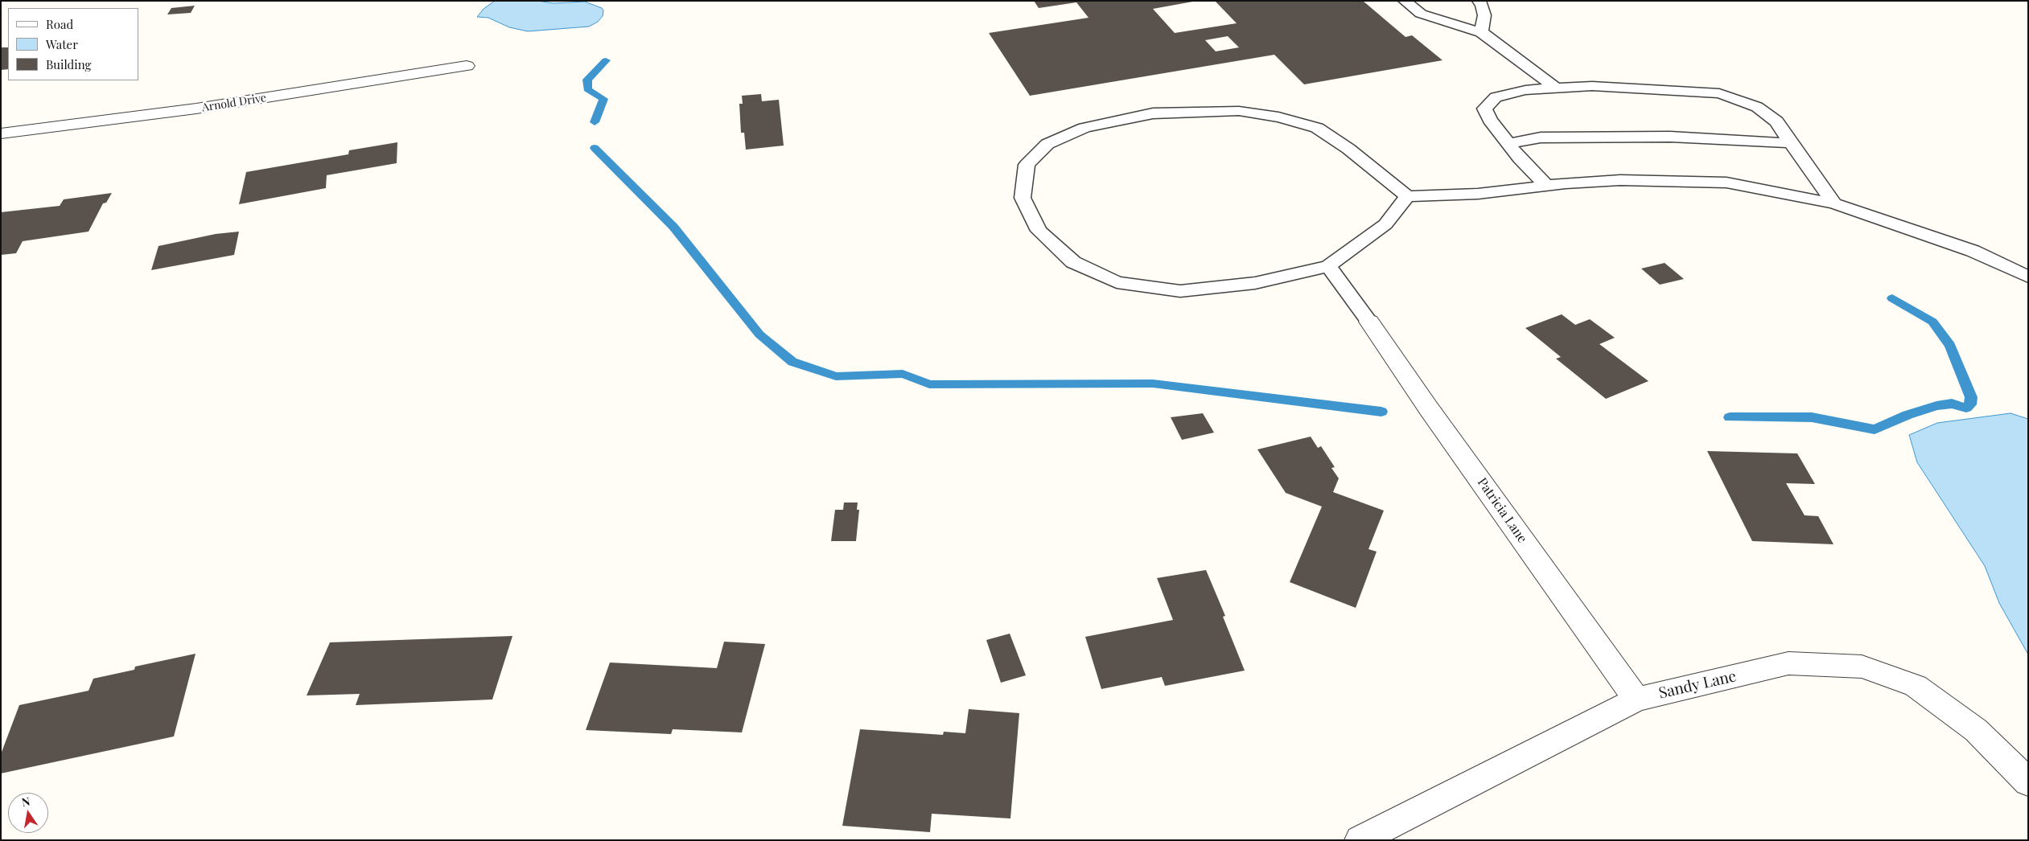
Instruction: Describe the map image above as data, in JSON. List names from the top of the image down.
{
  "streets": {
    "street": ["Arnold Drive", "Patricia Lane", "Sandy Lane"]
  },
  "crossings": [
    ["Patricia Lane", "Sandy Lane"]
  ],
  "legend": ["Road", "Water", "Building"],
  "north": "top"
}
